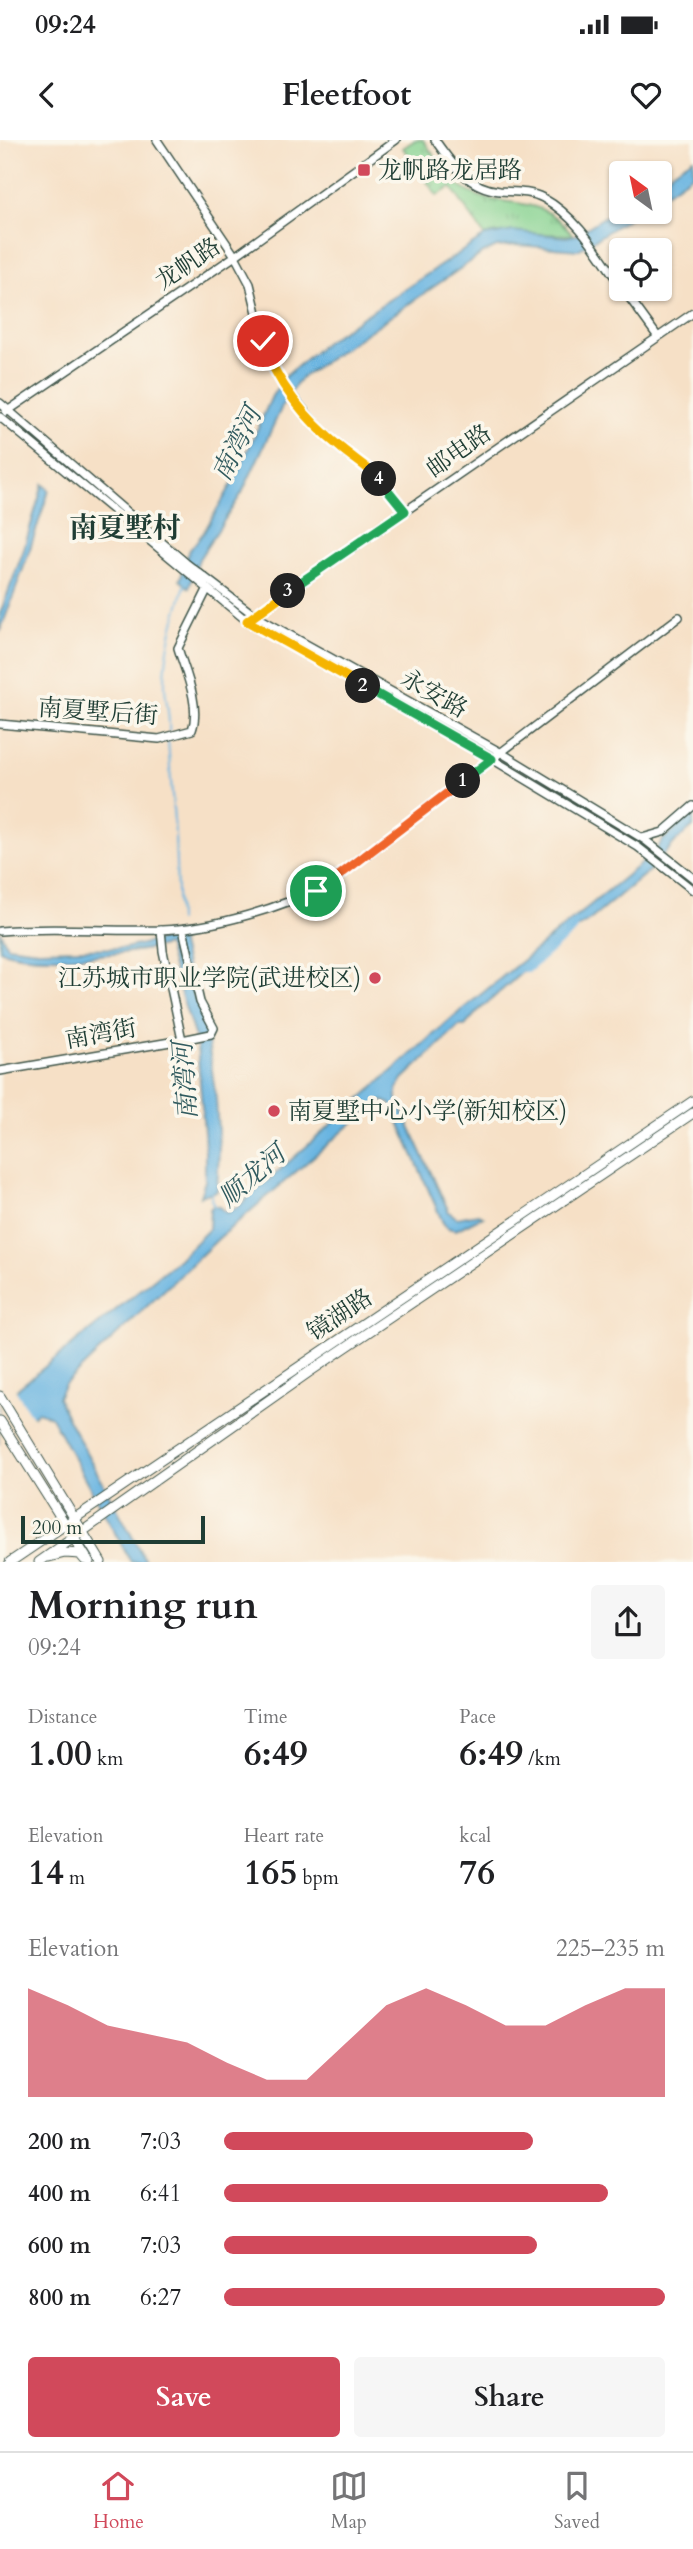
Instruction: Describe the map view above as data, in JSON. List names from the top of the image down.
{
  "streets": {
    "main road": ["镜湖路"],
    "street": [
      "龙帆路",
      "邮电路",
      "永安路",
      "南夏墅后街",
      "南湾街"
    ]
  },
  "crossings": [
    ["龙帆路", "永安路"],
    ["邮电路", "永安路"],
    ["永安路", "南夏墅后街"]
  ],
  "districts": ["南夏墅村"],
  "water": ["南湾河", "顺龙河"],
  "places": {
    "transit": ["龙帆路龙居路"],
    "other": ["江苏城市职业学院(武进校区)", "南夏墅中心小学(新知校区)"]
  },
  "scale_bar": "200 m",
  "north": "top left",
  "page": {
    "status": "09:24",
    "header": "Fleetfoot",
    "pins": [
      "4",
      "3",
      "2",
      "1"
    ],
    "scale": "200 m",
    "heading": ["Morning run", "09:24"],
    "stats": [
      ["Distance", "1.00 km"],
      ["Time", "6:49"],
      ["Pace", "6:49 /km"],
      ["Elevation", "14 m"],
      ["Heart rate", "165 bpm"],
      ["kcal", "76"]
    ],
    "chart": ["Elevation", "225–235 m"],
    "list": [
      {
        "name": "200 m",
        "note": "7:03"
      },
      {
        "name": "400 m",
        "note": "6:41"
      },
      {
        "name": "600 m",
        "note": "7:03"
      },
      {
        "name": "800 m",
        "note": "6:27"
      }
    ],
    "buttons": ["Save", "Share"],
    "tabs": ["Home", "Map", "Saved"]
  }
}
